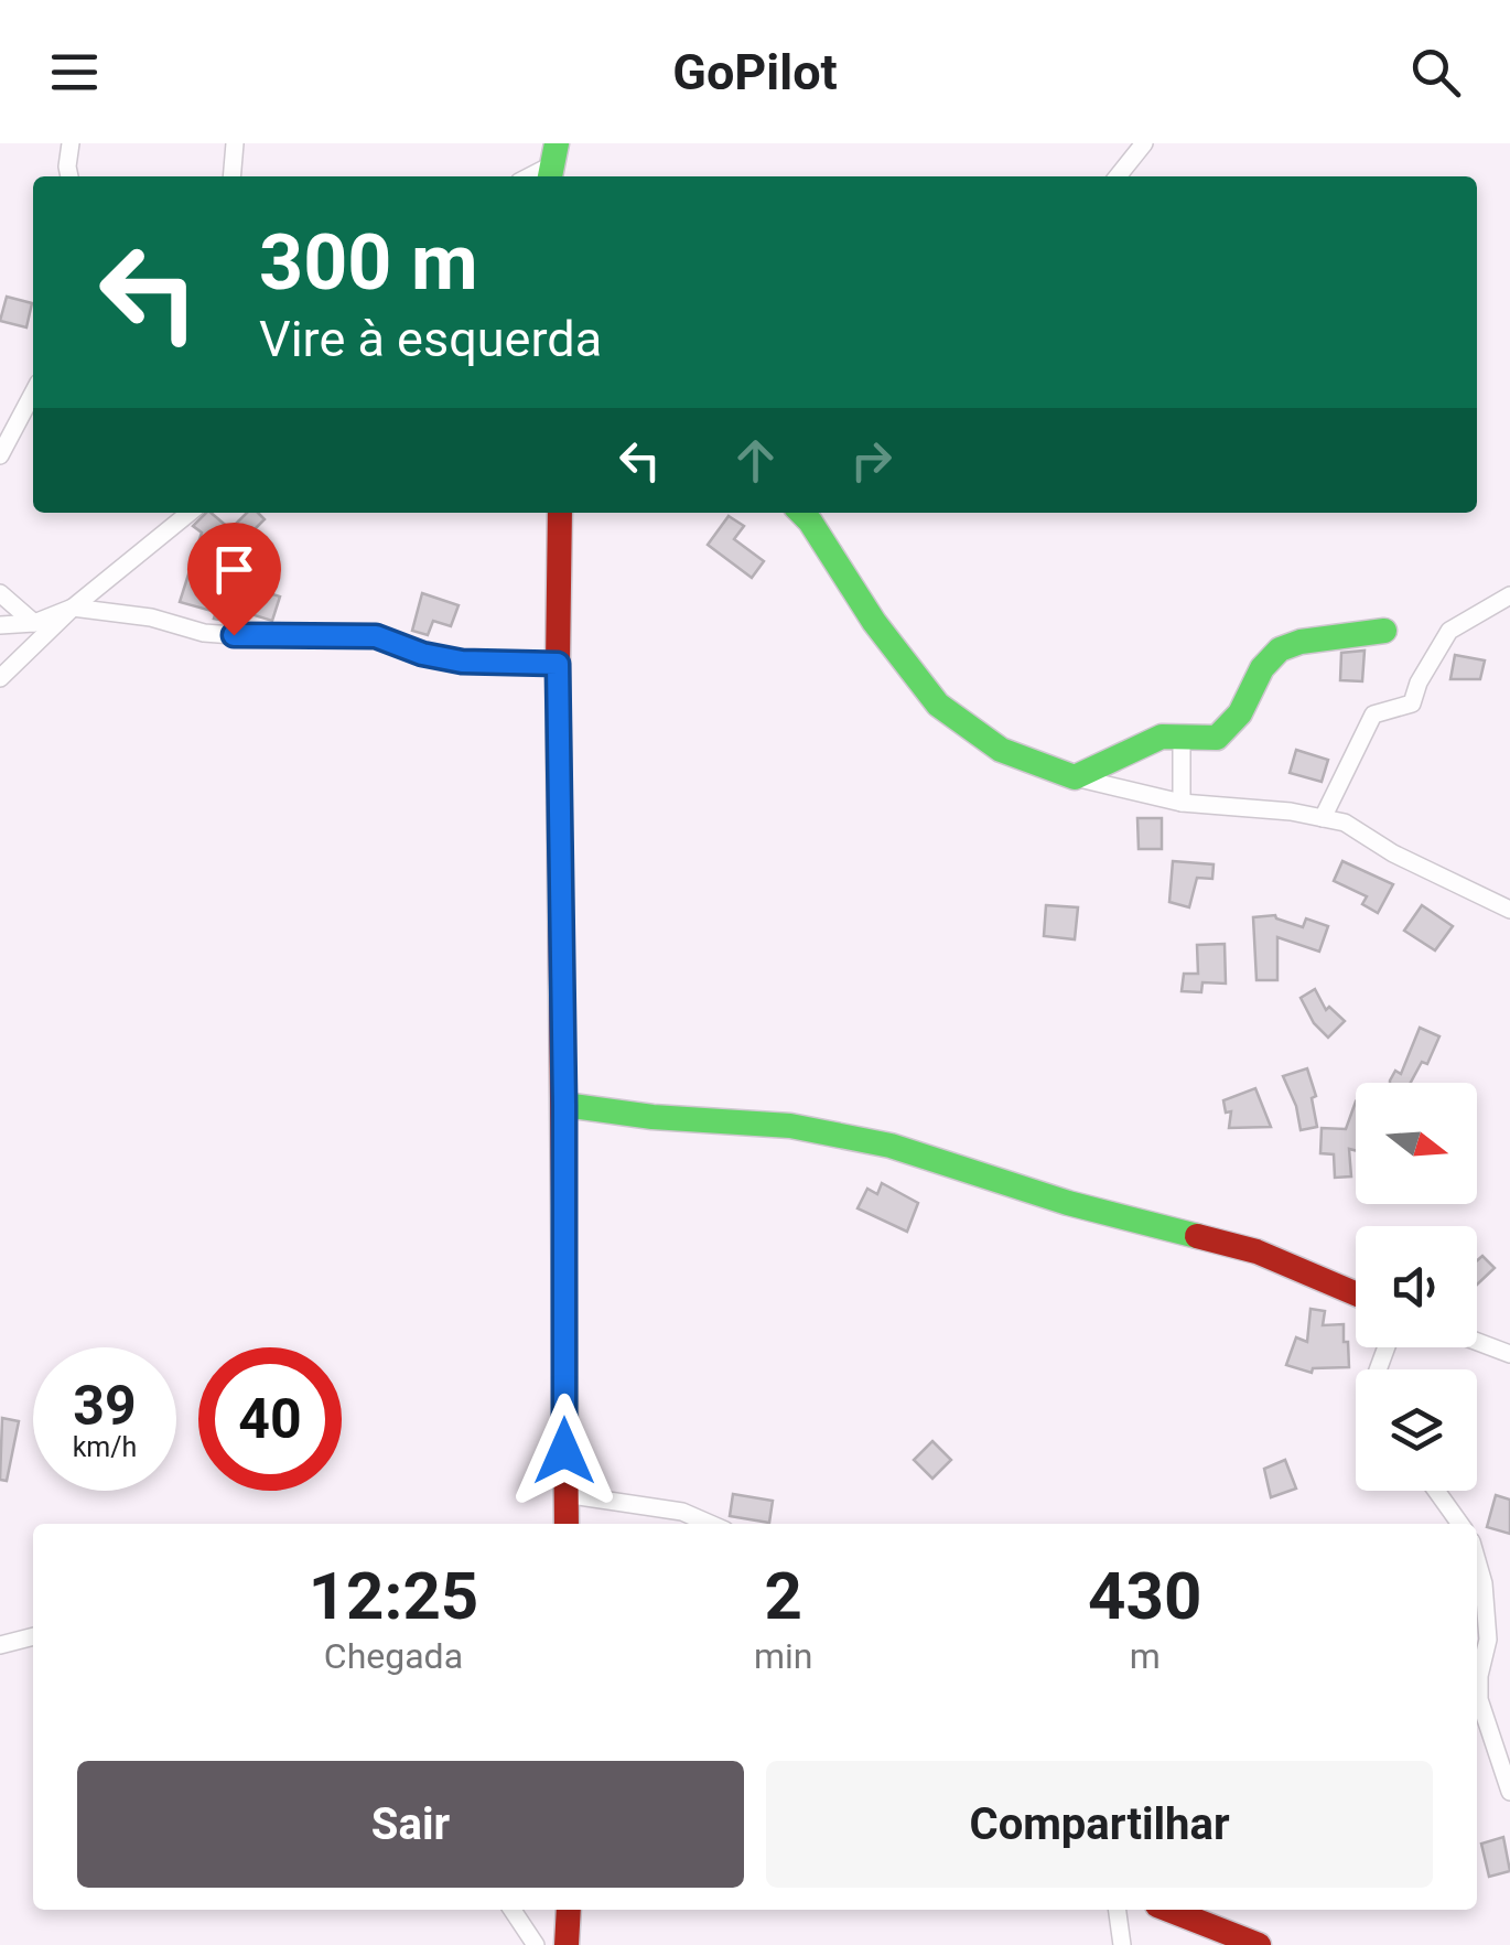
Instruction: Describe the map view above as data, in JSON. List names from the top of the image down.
{
  "north": "right",
  "page": {
    "header": "GoPilot",
    "turn": ["300 m", "Vire à esquerda"],
    "speed": "39 km/h",
    "limit": "40",
    "eta": [
      "12:25",
      "Chegada",
      "2",
      "min",
      "430",
      "m"
    ],
    "buttons": ["Sair", "Compartilhar"]
  }
}
